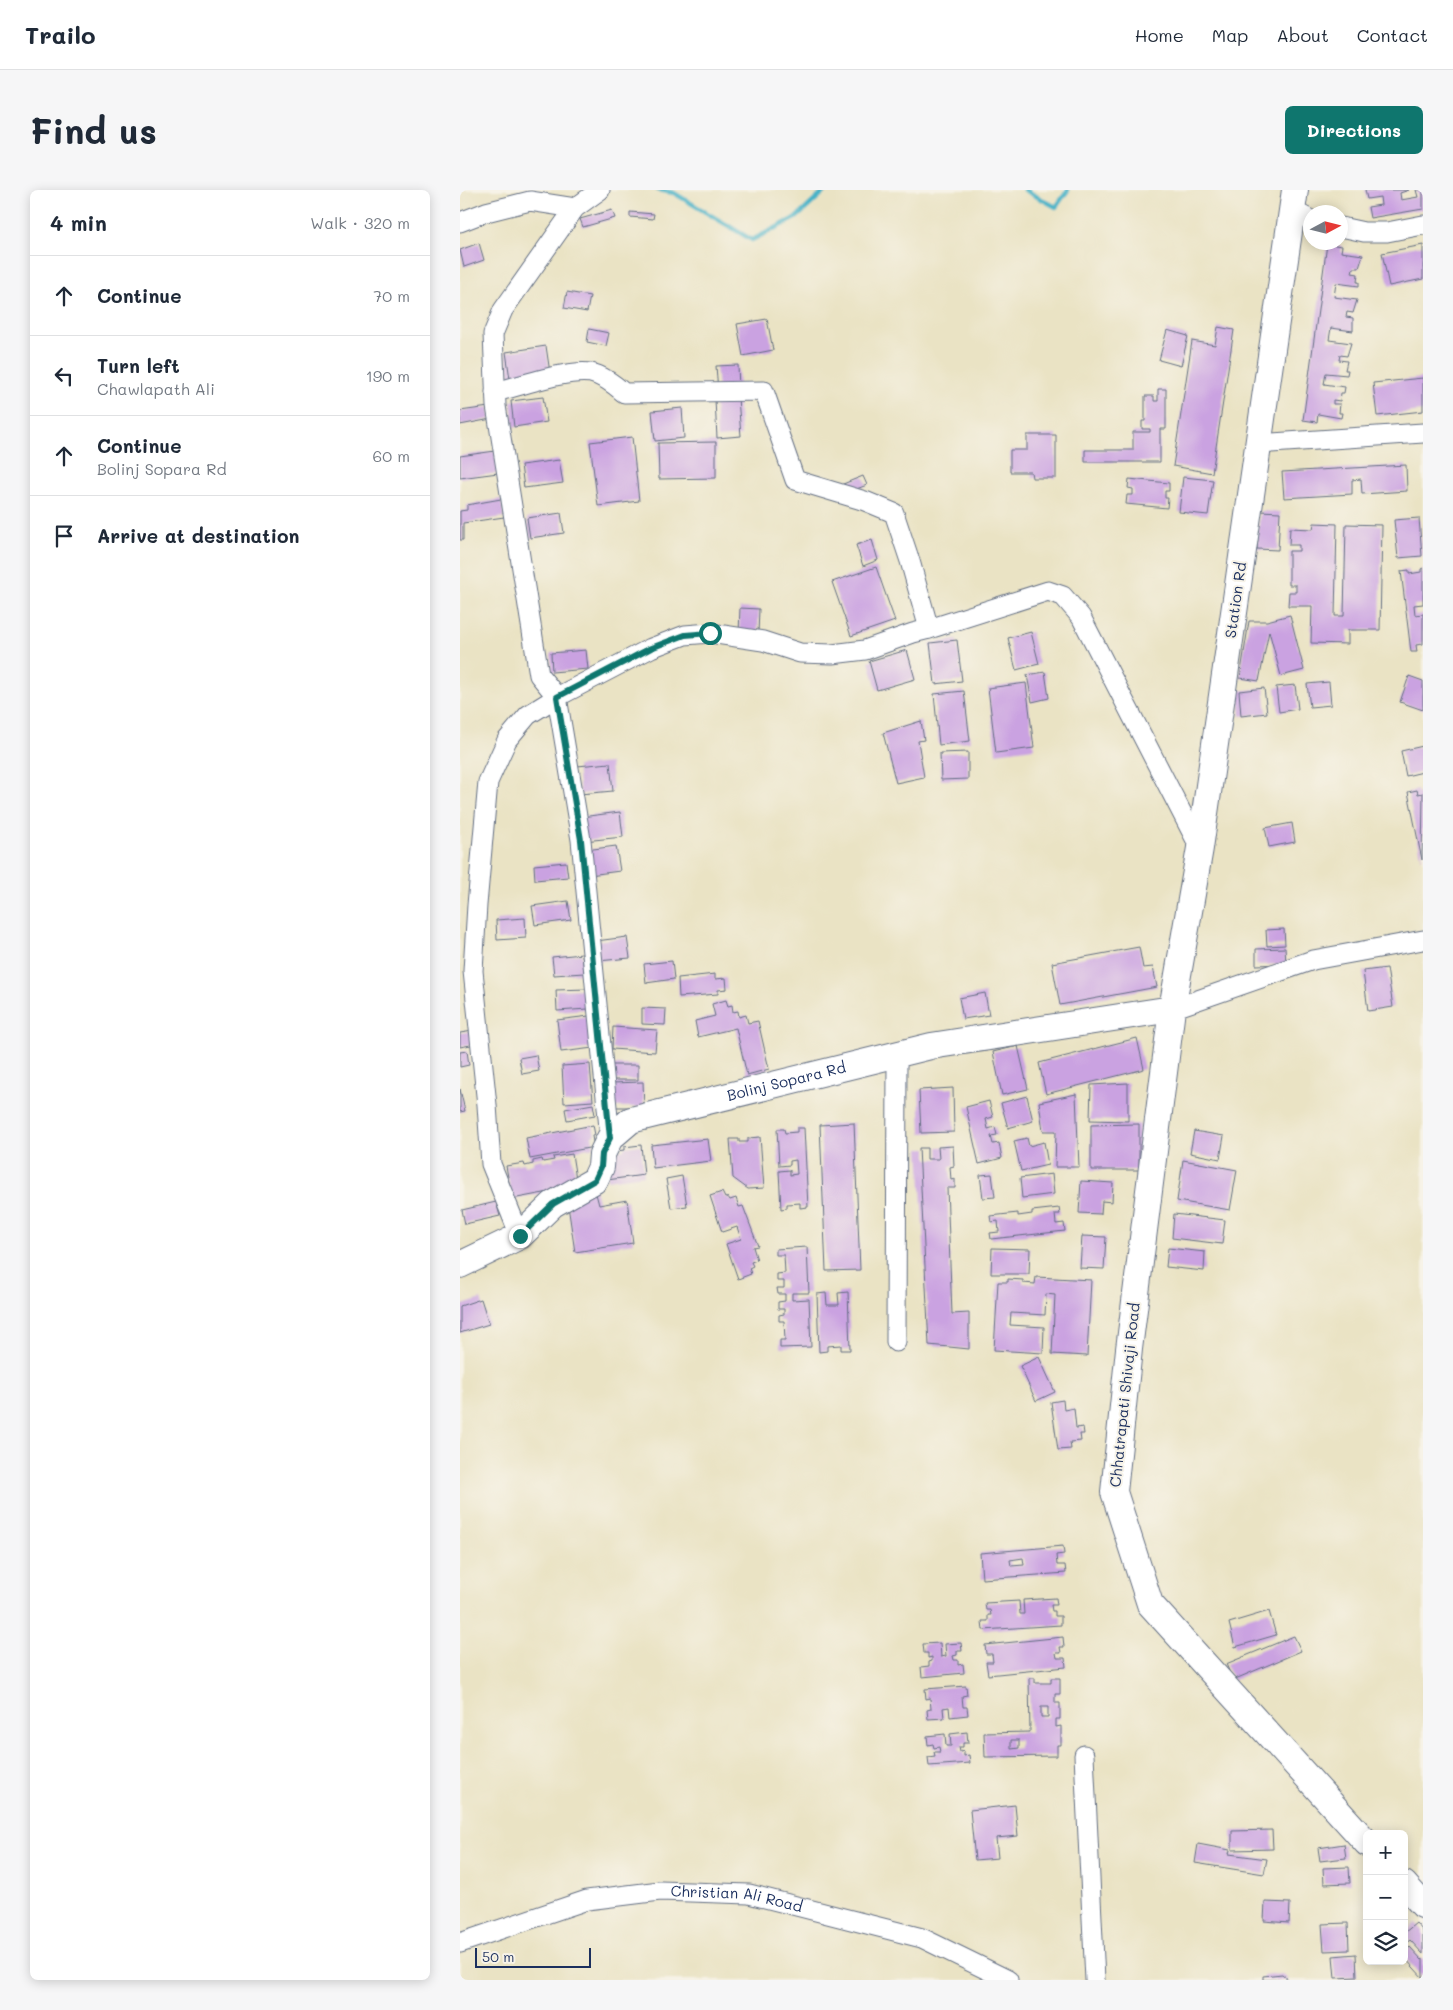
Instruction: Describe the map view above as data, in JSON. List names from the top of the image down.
{
  "streets": {
    "main road": ["Station Rd", "Bolinj Sopara Rd", "Chhatrapati Shivaji Road"],
    "street": ["Christian Ali Road"]
  },
  "crossings": [
    ["Station Rd", "Bolinj Sopara Rd"],
    ["Station Rd", "Chhatrapati Shivaji Road"],
    ["Bolinj Sopara Rd", "Chhatrapati Shivaji Road"]
  ],
  "scale_bar": "50 m",
  "north": "right",
  "page": {
    "header": "Trailo",
    "nav": [
      "Home",
      "Map",
      "About",
      "Contact"
    ],
    "buttons": "Directions",
    "title": "Find us",
    "heading": ["4 min", "Walk · 320 m"],
    "list": [
      ["Continue", "70 m"],
      ["Turn left", "Chawlapath Ali", "190 m"],
      ["Continue", "Bolinj Sopara Rd", "60 m"],
      "Arrive at destination"
    ],
    "map_buttons": ["+", "−"],
    "scale": "50 m"
  }
}
